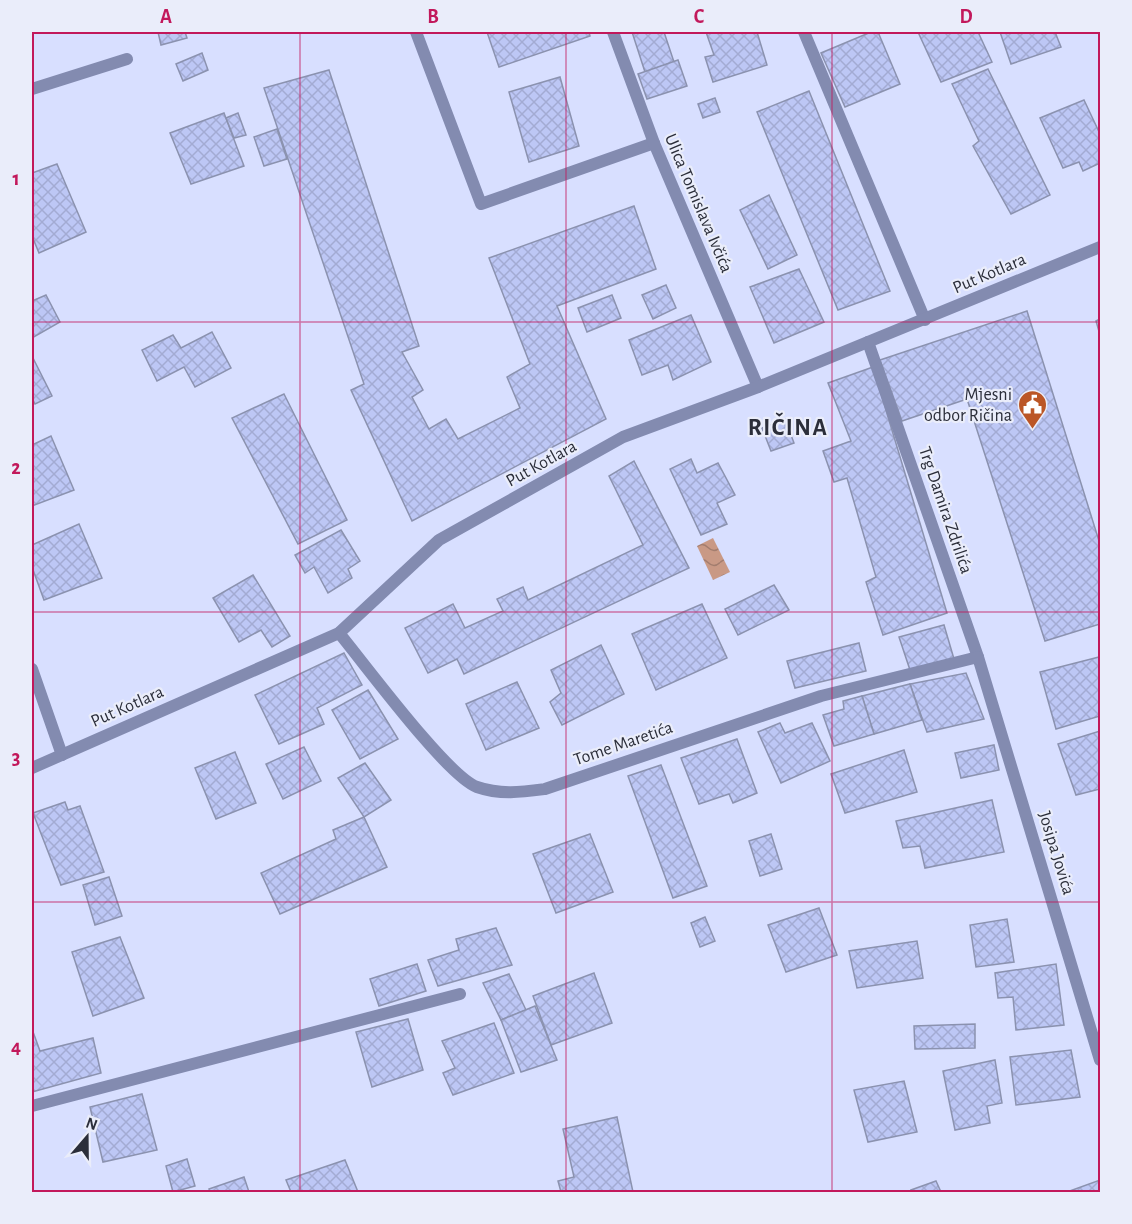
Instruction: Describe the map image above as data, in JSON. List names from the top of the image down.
{
  "streets": {
    "street": [
      "Ulica Tomislava Ivčića",
      "Put Kotlara",
      "Trg Damira Zdrilića",
      "Tome Maretića",
      "Josipa Jovića"
    ]
  },
  "crossings": [
    ["Ulica Tomislava Ivčića", "Put Kotlara"],
    ["Put Kotlara", "Trg Damira Zdrilića"],
    ["Put Kotlara", "Tome Maretića"],
    ["Trg Damira Zdrilića", "Tome Maretića"],
    ["Trg Damira Zdrilića", "Josipa Jovića"],
    ["Tome Maretića", "Josipa Jovića"]
  ],
  "districts": ["RIČINA"],
  "places": {
    "public building": ["Mjesni odbor Ričina"]
  },
  "north": "top",
  "grid": {
    "columns": [
      "A",
      "B",
      "C",
      "D"
    ],
    "rows": [
      "1",
      "2",
      "3",
      "4"
    ]
  }
}
